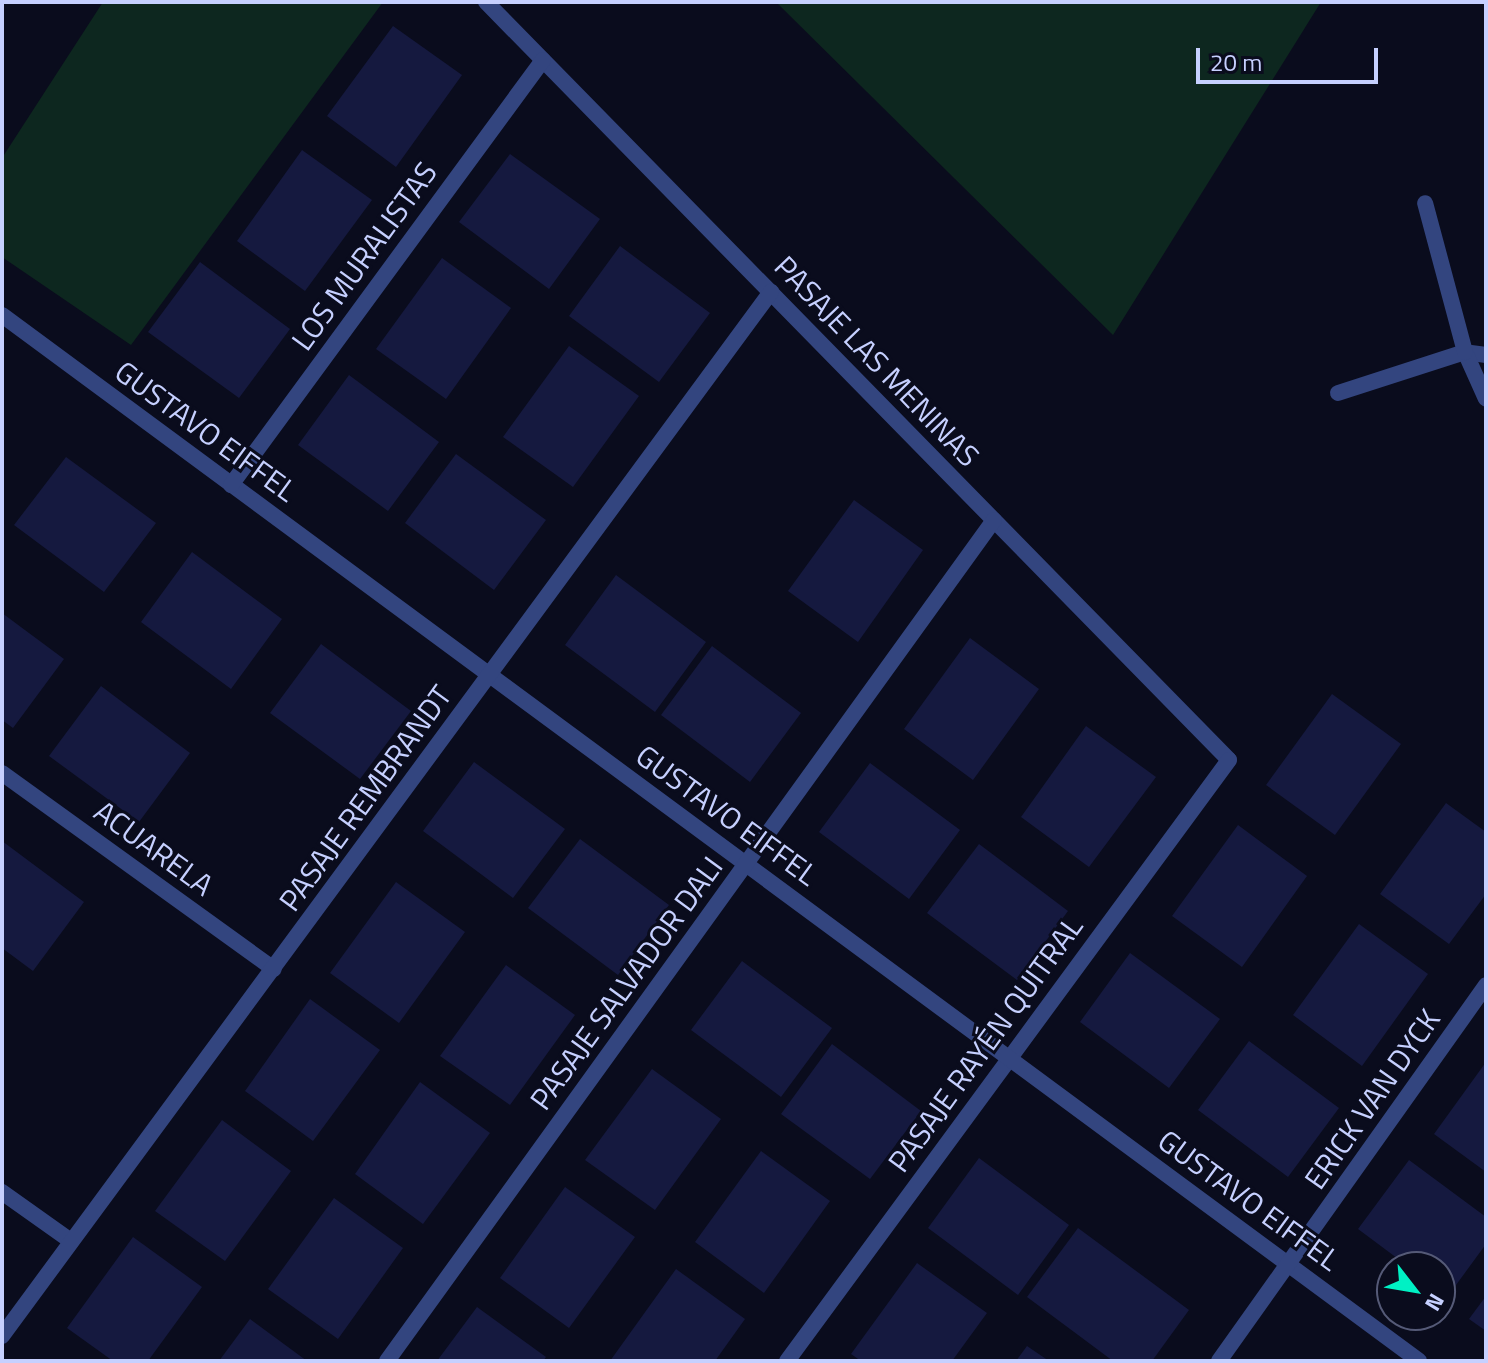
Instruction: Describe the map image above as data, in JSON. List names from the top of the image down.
{
  "streets": {
    "street": [
      "LOS MURALISTAS",
      "PASAJE LAS MENINAS",
      "GUSTAVO EIFFEL",
      "PASAJE REMBRANDT",
      "ACUARELA",
      "PASAJE SALVADOR DALI",
      "PASAJE RAYÉN QUITRAL",
      "ERICK VAN DYCK"
    ]
  },
  "crossings": [
    ["LOS MURALISTAS", "PASAJE LAS MENINAS"],
    ["LOS MURALISTAS", "GUSTAVO EIFFEL"],
    ["PASAJE LAS MENINAS", "PASAJE REMBRANDT"],
    ["PASAJE LAS MENINAS", "PASAJE SALVADOR DALI"],
    ["PASAJE LAS MENINAS", "PASAJE RAYÉN QUITRAL"],
    ["GUSTAVO EIFFEL", "PASAJE REMBRANDT"],
    ["GUSTAVO EIFFEL", "PASAJE SALVADOR DALI"],
    ["GUSTAVO EIFFEL", "PASAJE RAYÉN QUITRAL"],
    ["GUSTAVO EIFFEL", "ERICK VAN DYCK"],
    ["PASAJE REMBRANDT", "ACUARELA"]
  ],
  "scale_bar": "20 m",
  "north": "bottom right"
}
